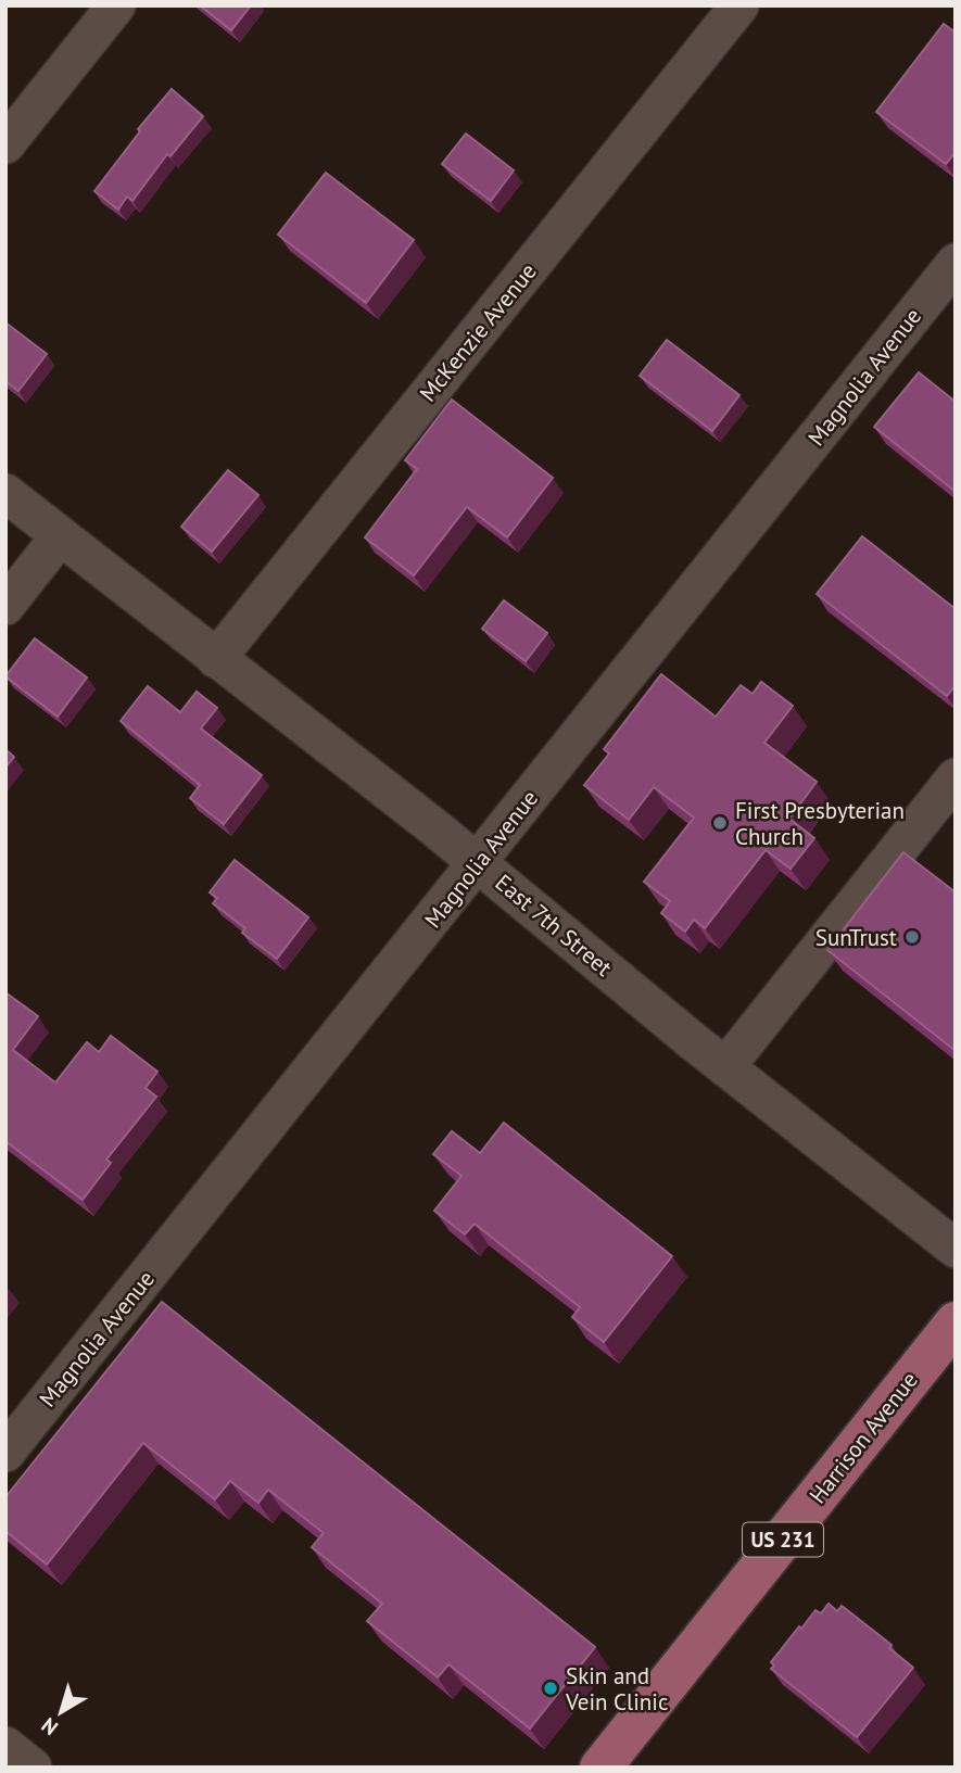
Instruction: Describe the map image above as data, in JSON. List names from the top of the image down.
{
  "streets": {
    "main road": ["Harrison Avenue", "US 231"],
    "street": ["McKenzie Avenue", "Magnolia Avenue", "East 7th Street"]
  },
  "crossings": [
    ["McKenzie Avenue", "East 7th Street"],
    ["Magnolia Avenue", "East 7th Street"]
  ],
  "places": ["First Presbyterian Church", "SunTrust", "Skin and Vein Clinic"],
  "north": "bottom left"
}
